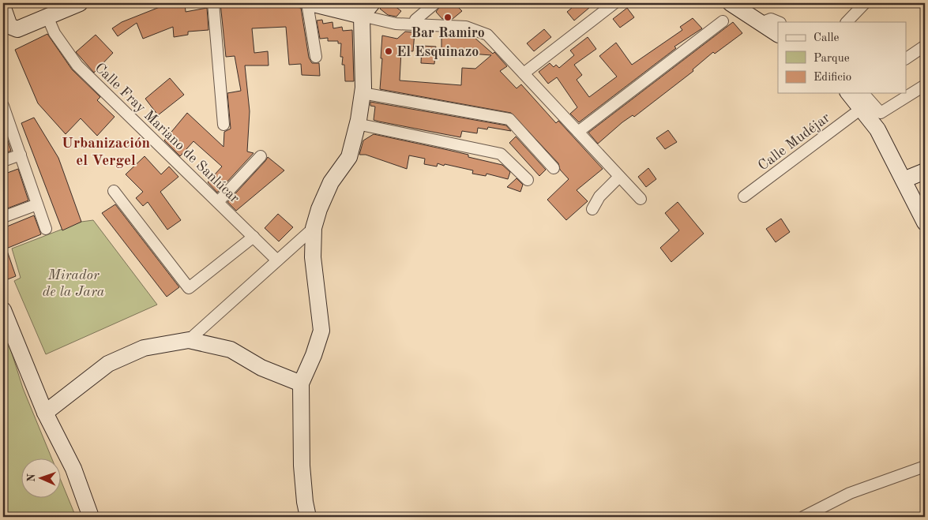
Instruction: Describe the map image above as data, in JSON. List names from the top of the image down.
{
  "streets": {
    "street": ["Calle Fray Mariano de Sanlúcar", "Calle Mudéjar"]
  },
  "districts": ["Urbanización el Vergel"],
  "parks": ["Mirador de la Jara"],
  "places": ["Bar Ramiro", "El Esquinazo"],
  "legend": ["Calle", "Parque", "Edificio"],
  "north": "left"
}
